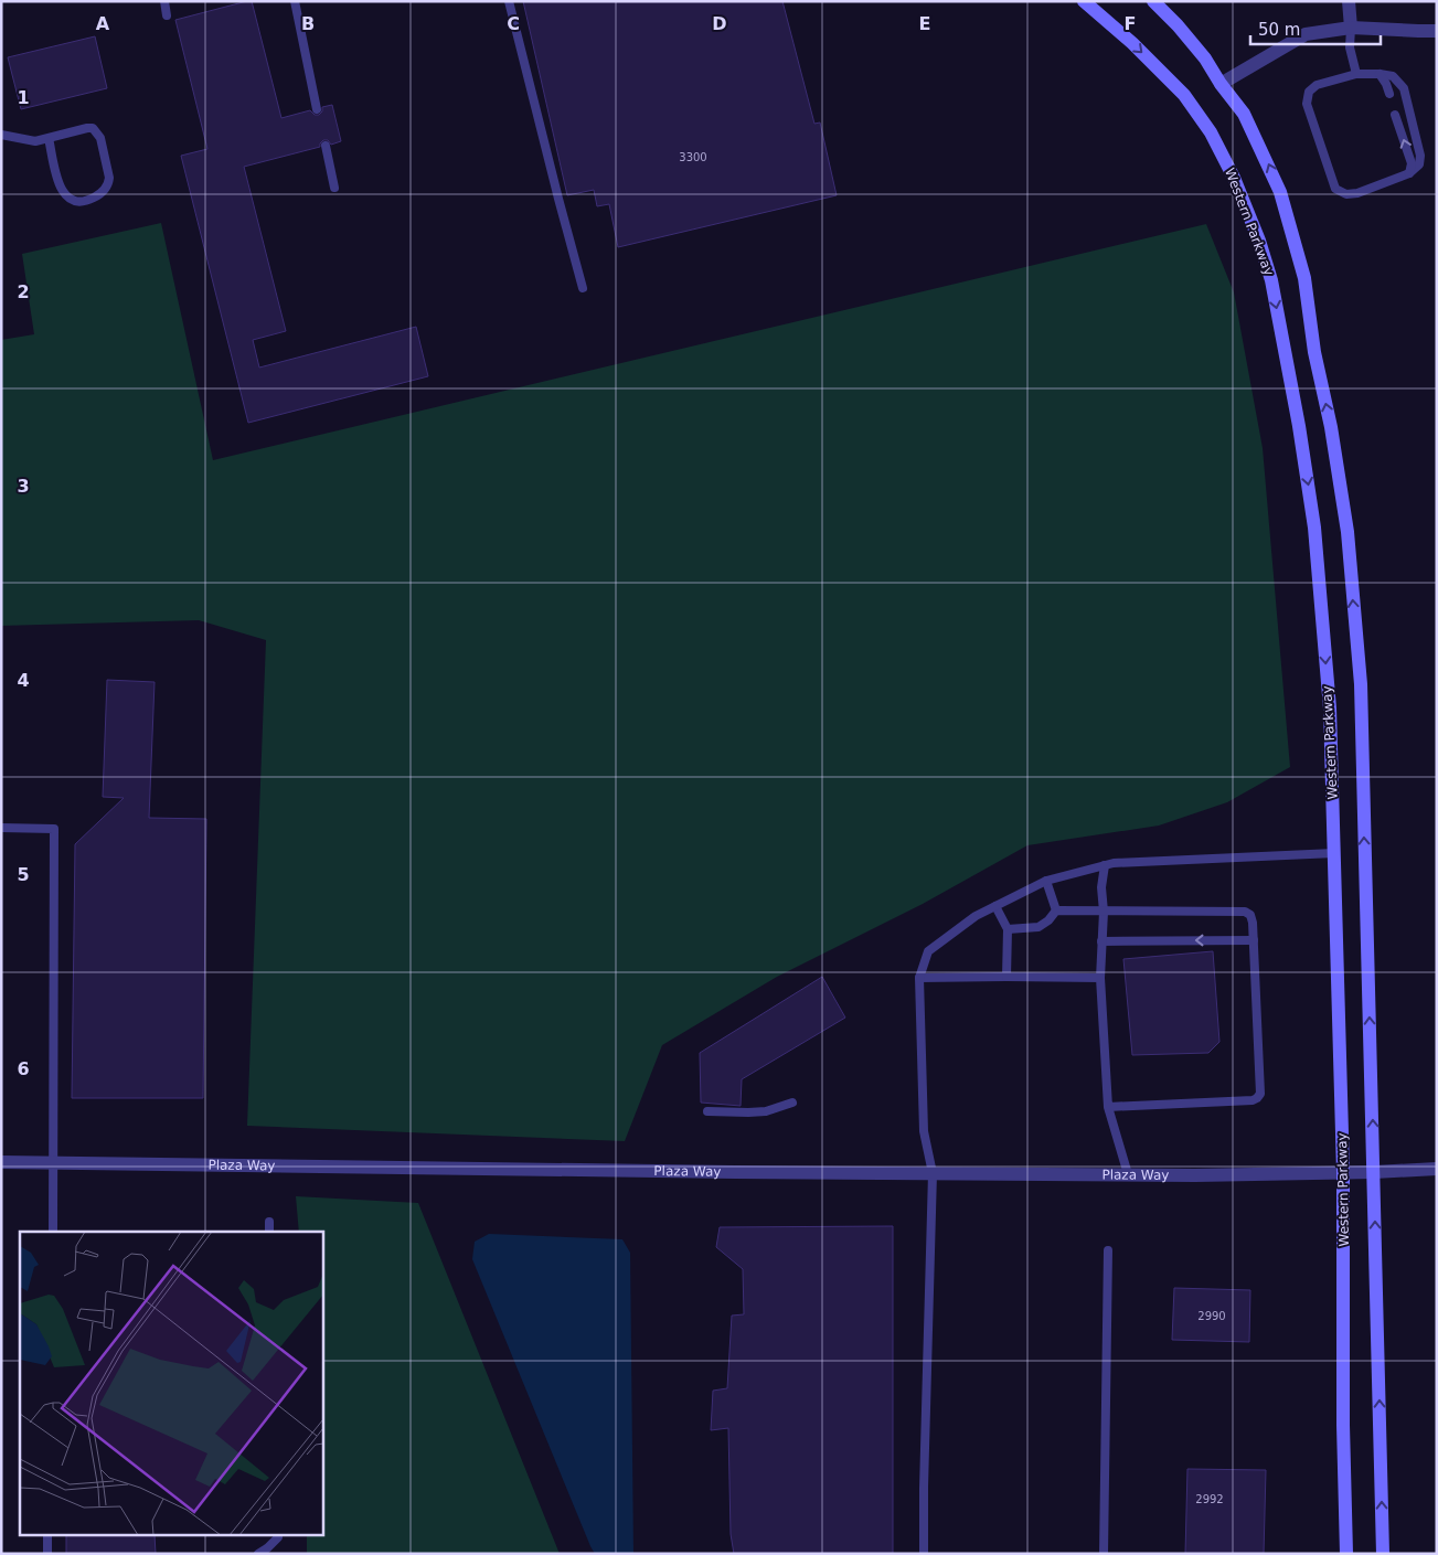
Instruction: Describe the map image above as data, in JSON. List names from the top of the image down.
{
  "streets": {
    "main road": ["Western Parkway"],
    "street": ["Plaza Way"]
  },
  "crossings": [
    ["Western Parkway", "Plaza Way"]
  ],
  "house_numbers": ["3300", "2990", "2992"],
  "scale_bar": "50 m",
  "grid": {
    "columns": [
      "A",
      "B",
      "C",
      "D",
      "E",
      "F"
    ],
    "rows": [
      "1",
      "2",
      "3",
      "4",
      "5",
      "6"
    ]
  }
}
